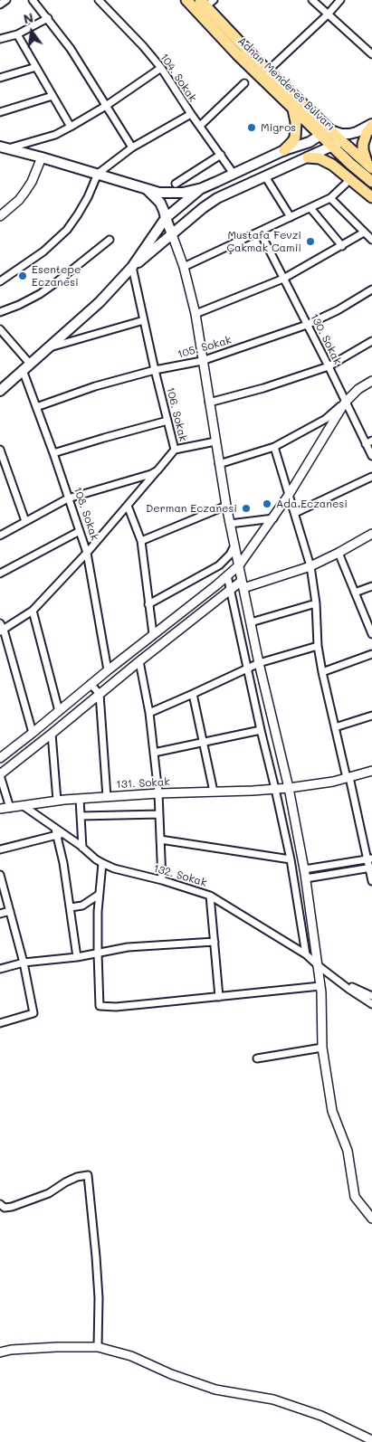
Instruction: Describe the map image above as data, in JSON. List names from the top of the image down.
{
  "streets": {
    "main road": ["Adnan Menderes Bulvarı"],
    "street": [
      "104. Sokak",
      "130. Sokak",
      "105. Sokak",
      "106. Sokak",
      "108. Sokak",
      "131. Sokak",
      "132. Sokak"
    ]
  },
  "crossings": [
    ["130. Sokak", "105. Sokak"],
    ["105. Sokak", "106. Sokak"],
    ["105. Sokak", "108. Sokak"],
    ["106. Sokak", "108. Sokak"]
  ],
  "places": [
    "Migros",
    "Mustafa Fevzi Çakmak Camii",
    "Esentepe Eczanesi",
    "Ada Eczanesi",
    "Derman Eczanesi"
  ],
  "north": "top"
}
